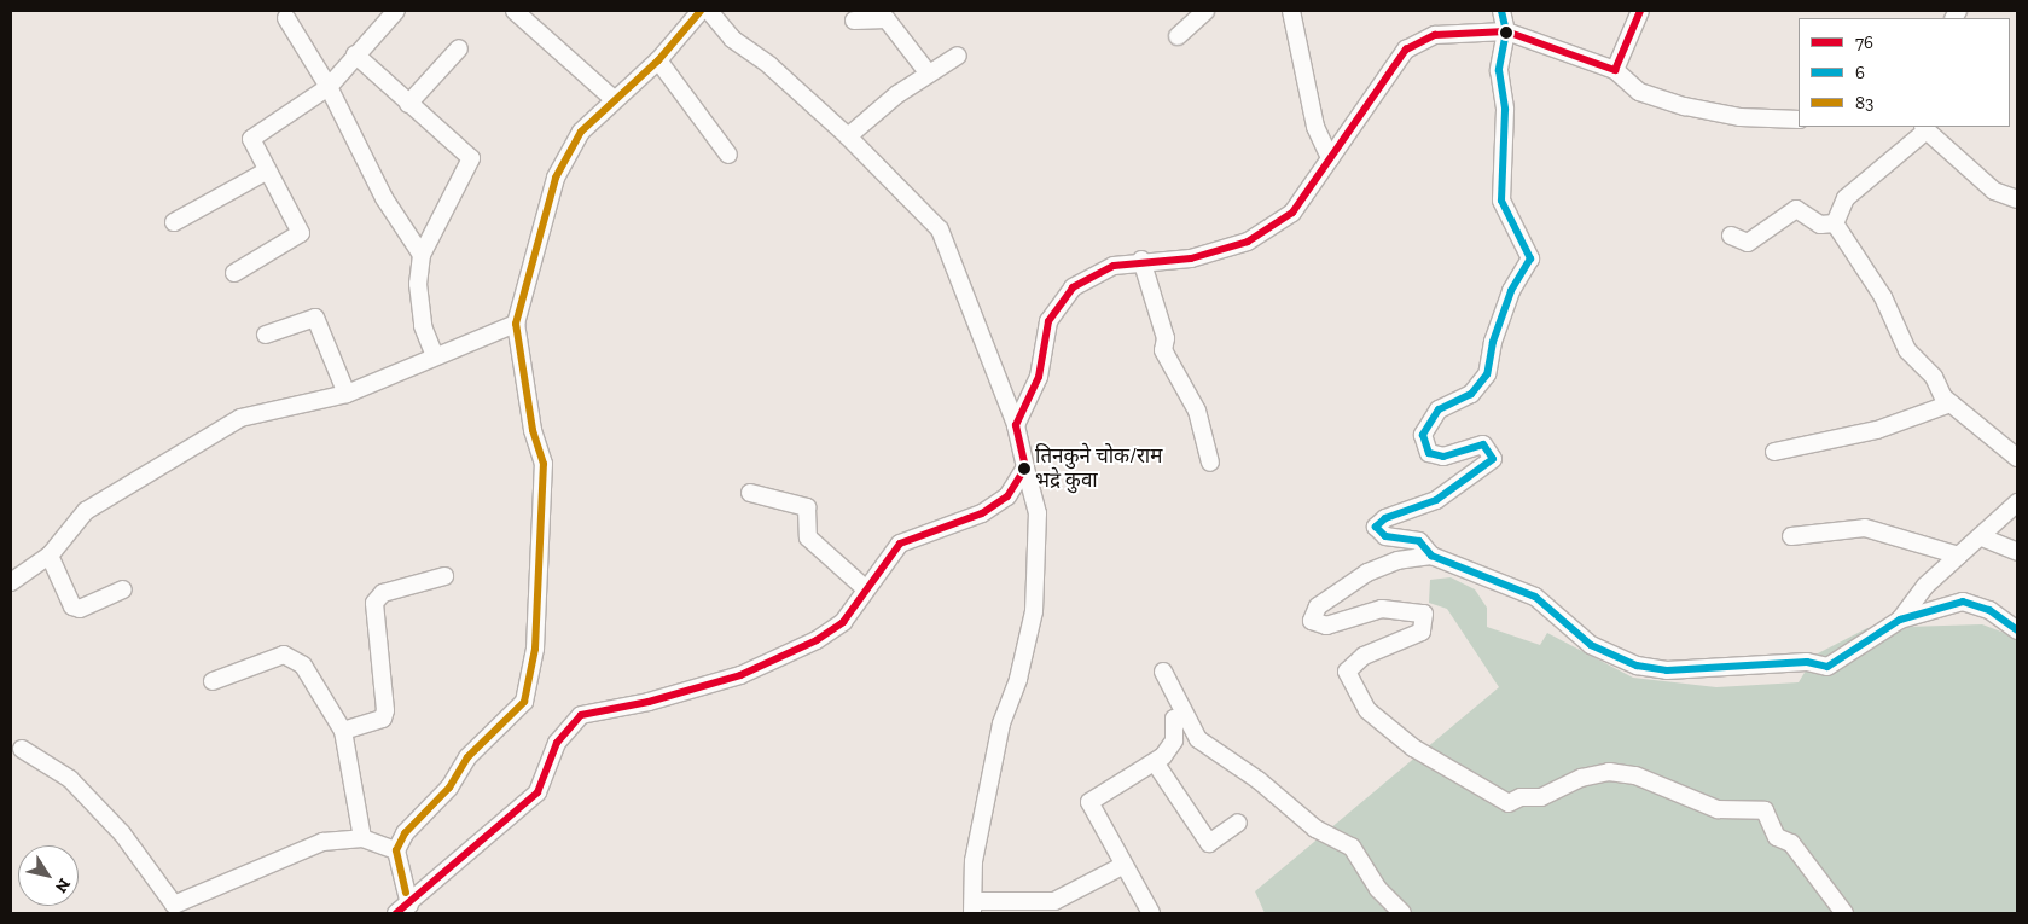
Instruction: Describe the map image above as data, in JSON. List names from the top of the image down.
{
  "places": ["तिनकुने चोक/राम भद्रे कुवा"],
  "lines": ["transit line 76", "transit line 6", "transit line 83"],
  "legend": ["76", "6", "83"],
  "north": "bottom right"
}
